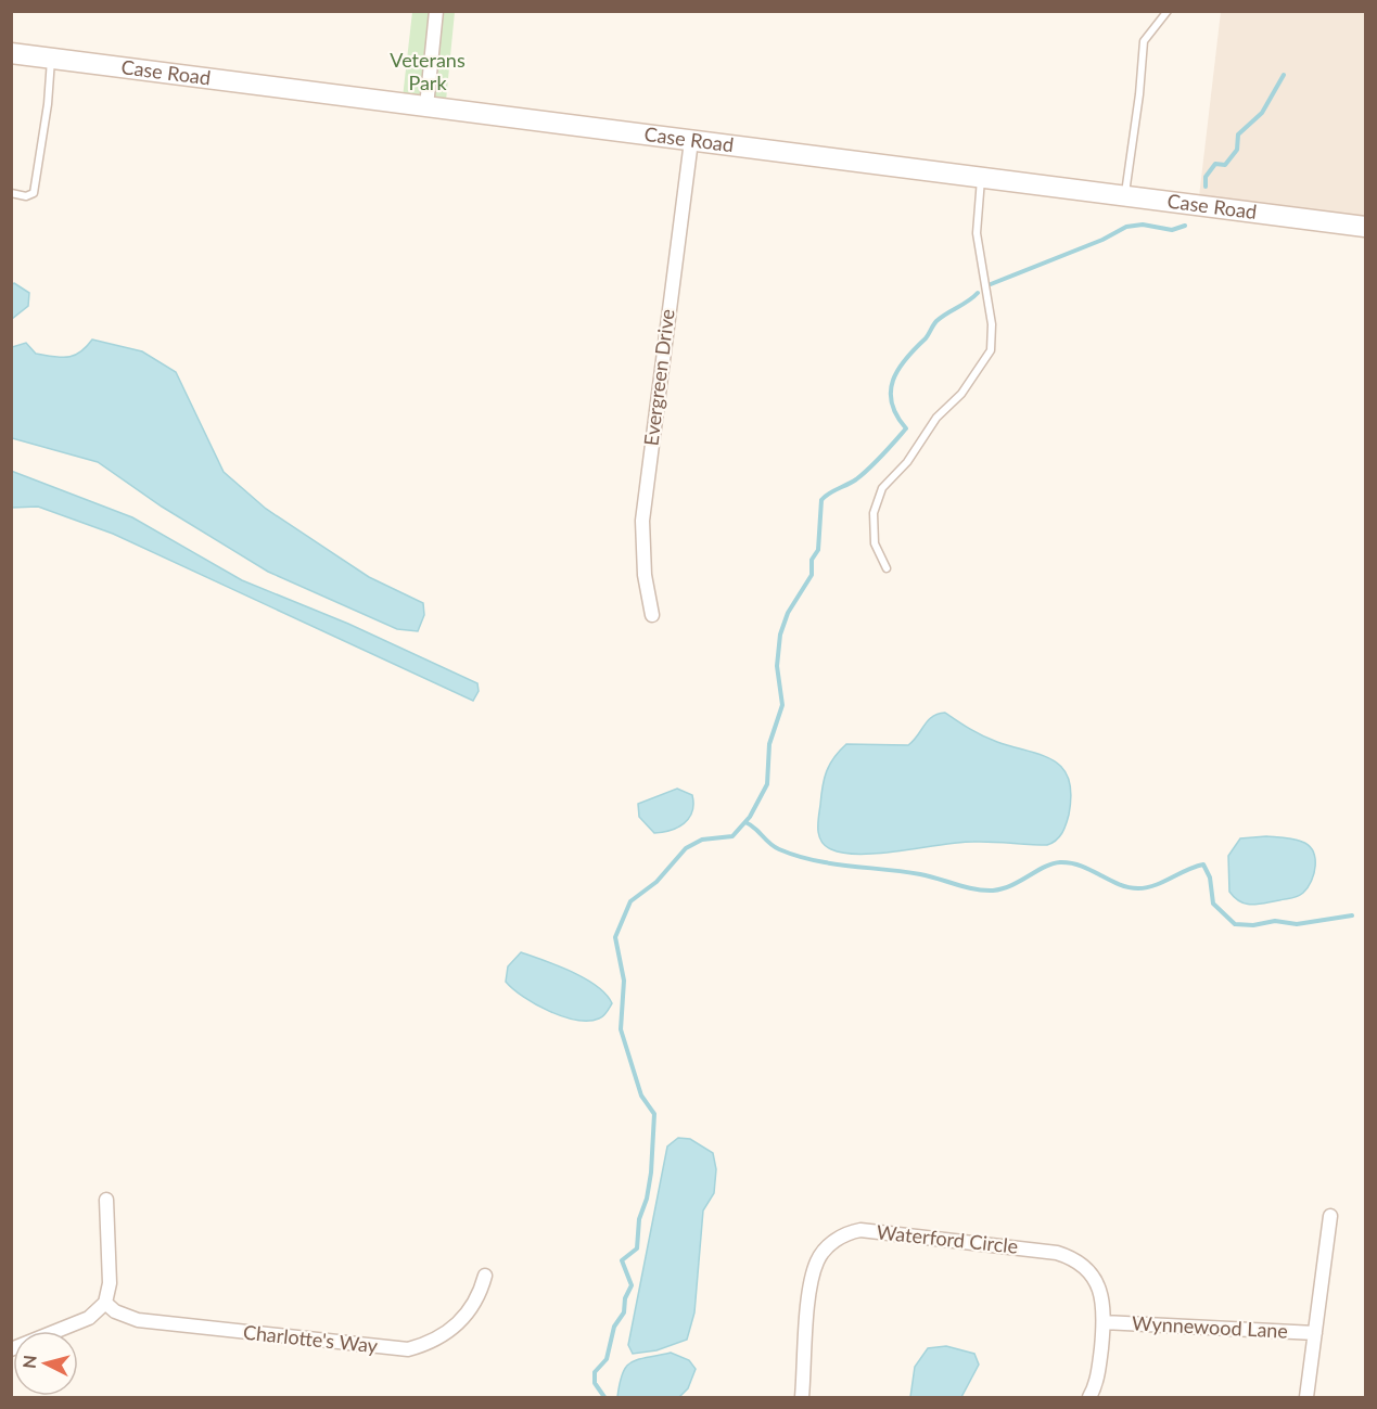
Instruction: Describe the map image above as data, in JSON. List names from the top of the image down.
{
  "streets": {
    "street": [
      "Case Road",
      "Evergreen Drive",
      "Waterford Circle",
      "Wynnewood Lane",
      "Charlotte's Way"
    ]
  },
  "crossings": [
    ["Case Road", "Evergreen Drive"],
    ["Waterford Circle", "Wynnewood Lane"]
  ],
  "parks": ["Veterans Park"],
  "north": "left"
}
